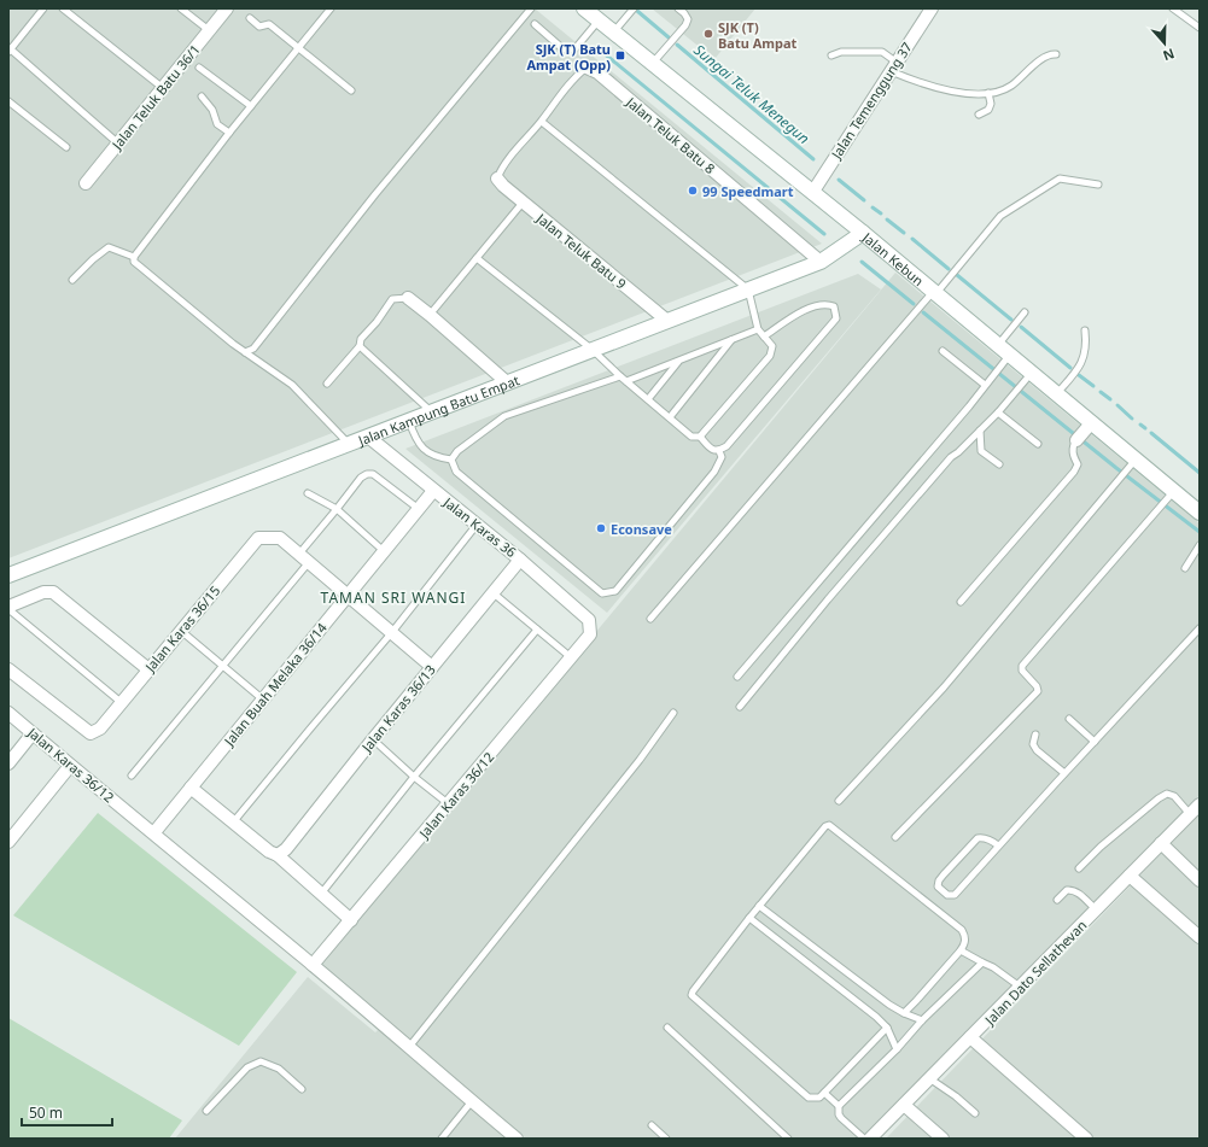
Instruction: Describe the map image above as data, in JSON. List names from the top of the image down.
{
  "streets": {
    "main road": ["Jalan Kebun", "Jalan Kampung Batu Empat"],
    "street": [
      "Jalan Teluk Batu 36/1",
      "Jalan Temenggung 37",
      "Jalan Teluk Batu 8",
      "Jalan Teluk Batu 9",
      "Jalan Karas 36",
      "Jalan Karas 36/15",
      "Jalan Buah Melaka 36/14",
      "Jalan Karas 36/13",
      "Jalan Karas 36/12",
      "Jalan Dato Sellathevan"
    ]
  },
  "crossings": [
    ["Jalan Temenggung 37", "Jalan Kebun"],
    ["Jalan Teluk Batu 8", "Jalan Kampung Batu Empat"],
    ["Jalan Teluk Batu 9", "Jalan Kampung Batu Empat"],
    ["Jalan Kebun", "Jalan Kampung Batu Empat"],
    ["Jalan Kampung Batu Empat", "Jalan Karas 36"],
    ["Jalan Karas 36", "Jalan Buah Melaka 36/14"],
    ["Jalan Karas 36", "Jalan Karas 36/13"],
    ["Jalan Karas 36", "Jalan Karas 36/12"],
    ["Jalan Buah Melaka 36/14", "Jalan Karas 36/12"]
  ],
  "districts": ["TAMAN SRI WANGI"],
  "water": ["Sungai Teluk Menegun"],
  "places": {
    "other": ["SJK (T) Batu Ampat", "99 Speedmart", "Econsave"],
    "transit": ["SJK (T) Batu Ampat (Opp)"]
  },
  "scale_bar": "50 m",
  "north": "bottom"
}
